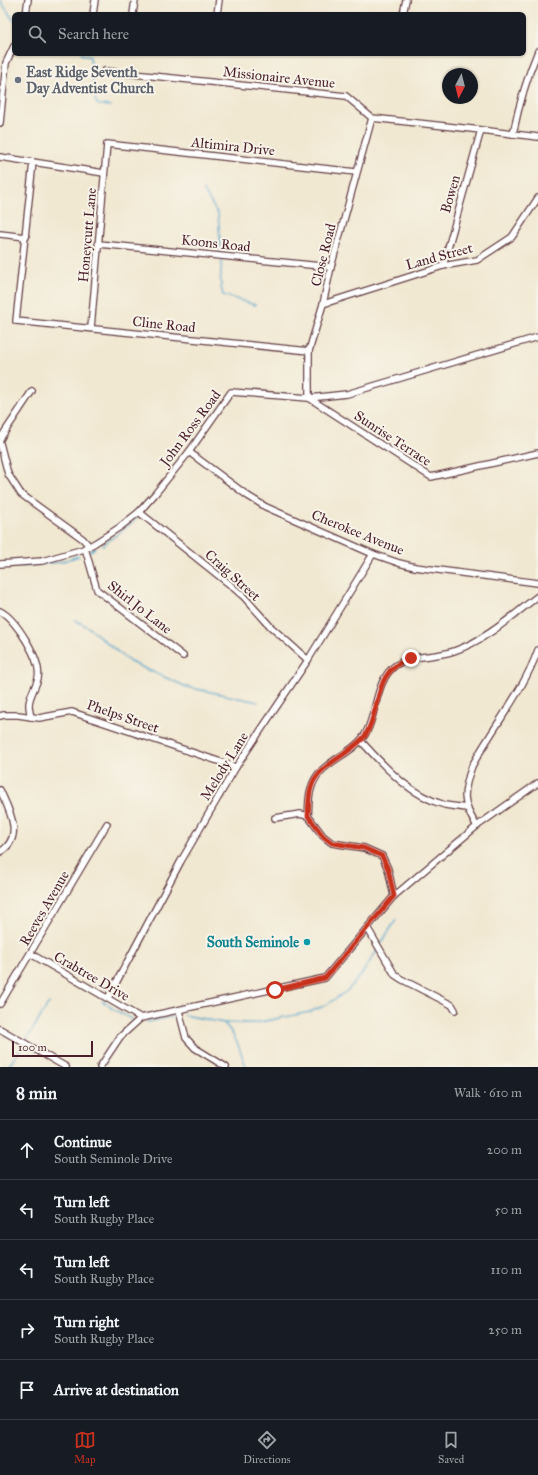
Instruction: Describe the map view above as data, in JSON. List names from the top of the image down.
{
  "streets": {
    "street": [
      "Missionaire Avenue",
      "Altimira Drive",
      "Bowen",
      "Honeycutt Lane",
      "Koons Road",
      "Close Road",
      "Land Street",
      "Cline Road",
      "John Ross Road",
      "Sunrise Terrace",
      "Cherokee Avenue",
      "Craig Street",
      "Shirl Jo Lane",
      "Phelps Street",
      "Melody Lane",
      "Reeves Avenue",
      "Crabtree Drive"
    ]
  },
  "crossings": [
    ["Missionaire Avenue", "Close Road"],
    ["Altimira Drive", "Honeycutt Lane"],
    ["Altimira Drive", "Close Road"],
    ["Bowen", "Land Street"],
    ["Honeycutt Lane", "Koons Road"],
    ["Honeycutt Lane", "Cline Road"],
    ["Koons Road", "Close Road"],
    ["Close Road", "Land Street"],
    ["Close Road", "Cline Road"],
    ["Close Road", "John Ross Road"],
    ["Close Road", "Sunrise Terrace"],
    ["John Ross Road", "Sunrise Terrace"],
    ["John Ross Road", "Cherokee Avenue"],
    ["John Ross Road", "Craig Street"],
    ["John Ross Road", "Shirl Jo Lane"],
    ["Cherokee Avenue", "Melody Lane"],
    ["Craig Street", "Melody Lane"],
    ["Phelps Street", "Melody Lane"],
    ["Melody Lane", "Crabtree Drive"],
    ["Reeves Avenue", "Crabtree Drive"]
  ],
  "places": ["East Ridge Seventh Day Adventist Church", "South Seminole"],
  "scale_bar": "100 m",
  "north": "bottom",
  "page": {
    "search": "Search here",
    "scale": "100 m",
    "heading": ["8 min", "Walk · 610 m"],
    "list": [
      ["Continue", "South Seminole Drive", "200 m"],
      ["Turn left", "South Rugby Place", "50 m"],
      ["Turn left", "South Rugby Place", "110 m"],
      ["Turn right", "South Rugby Place", "250 m"],
      "Arrive at destination"
    ],
    "nav": ["Map", "Directions", "Saved"]
  }
}
